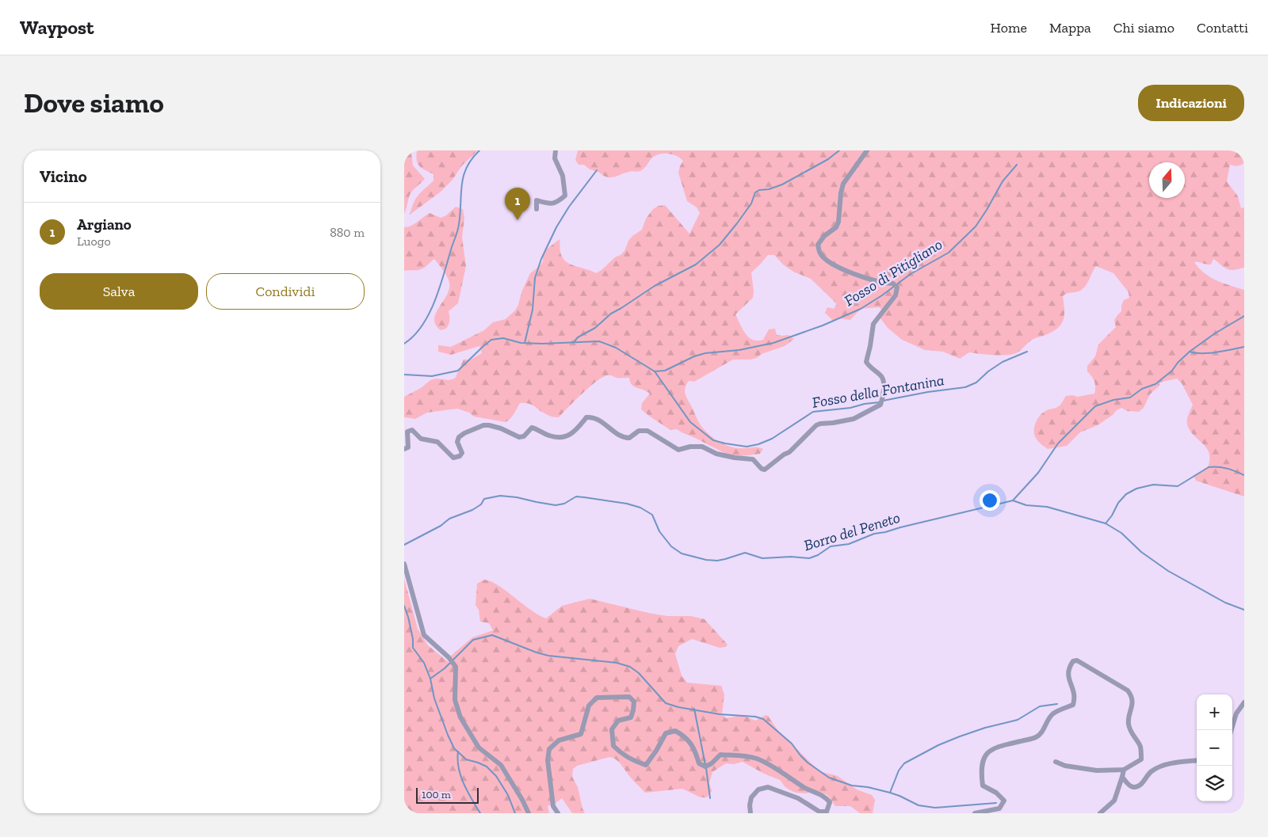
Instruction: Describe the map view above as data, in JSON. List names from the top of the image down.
{
  "water": ["Fosso di Pitigliano", "Fosso della Fontanina", "Borro del Peneto"],
  "scale_bar": "100 m",
  "north": "top",
  "page": {
    "header": "Waypost",
    "nav": [
      "Home",
      "Mappa",
      "Chi siamo",
      "Contatti"
    ],
    "buttons": [
      "Indicazioni",
      ["Salva", "Condividi"]
    ],
    "title": "Dove siamo",
    "heading": "Vicino",
    "pins": "1",
    "list": [
      {
        "mark": "1",
        "name": "Argiano",
        "note": "Luogo",
        "value": "880 m"
      }
    ],
    "map_buttons": ["+", "−"],
    "scale": "100 m"
  }
}
